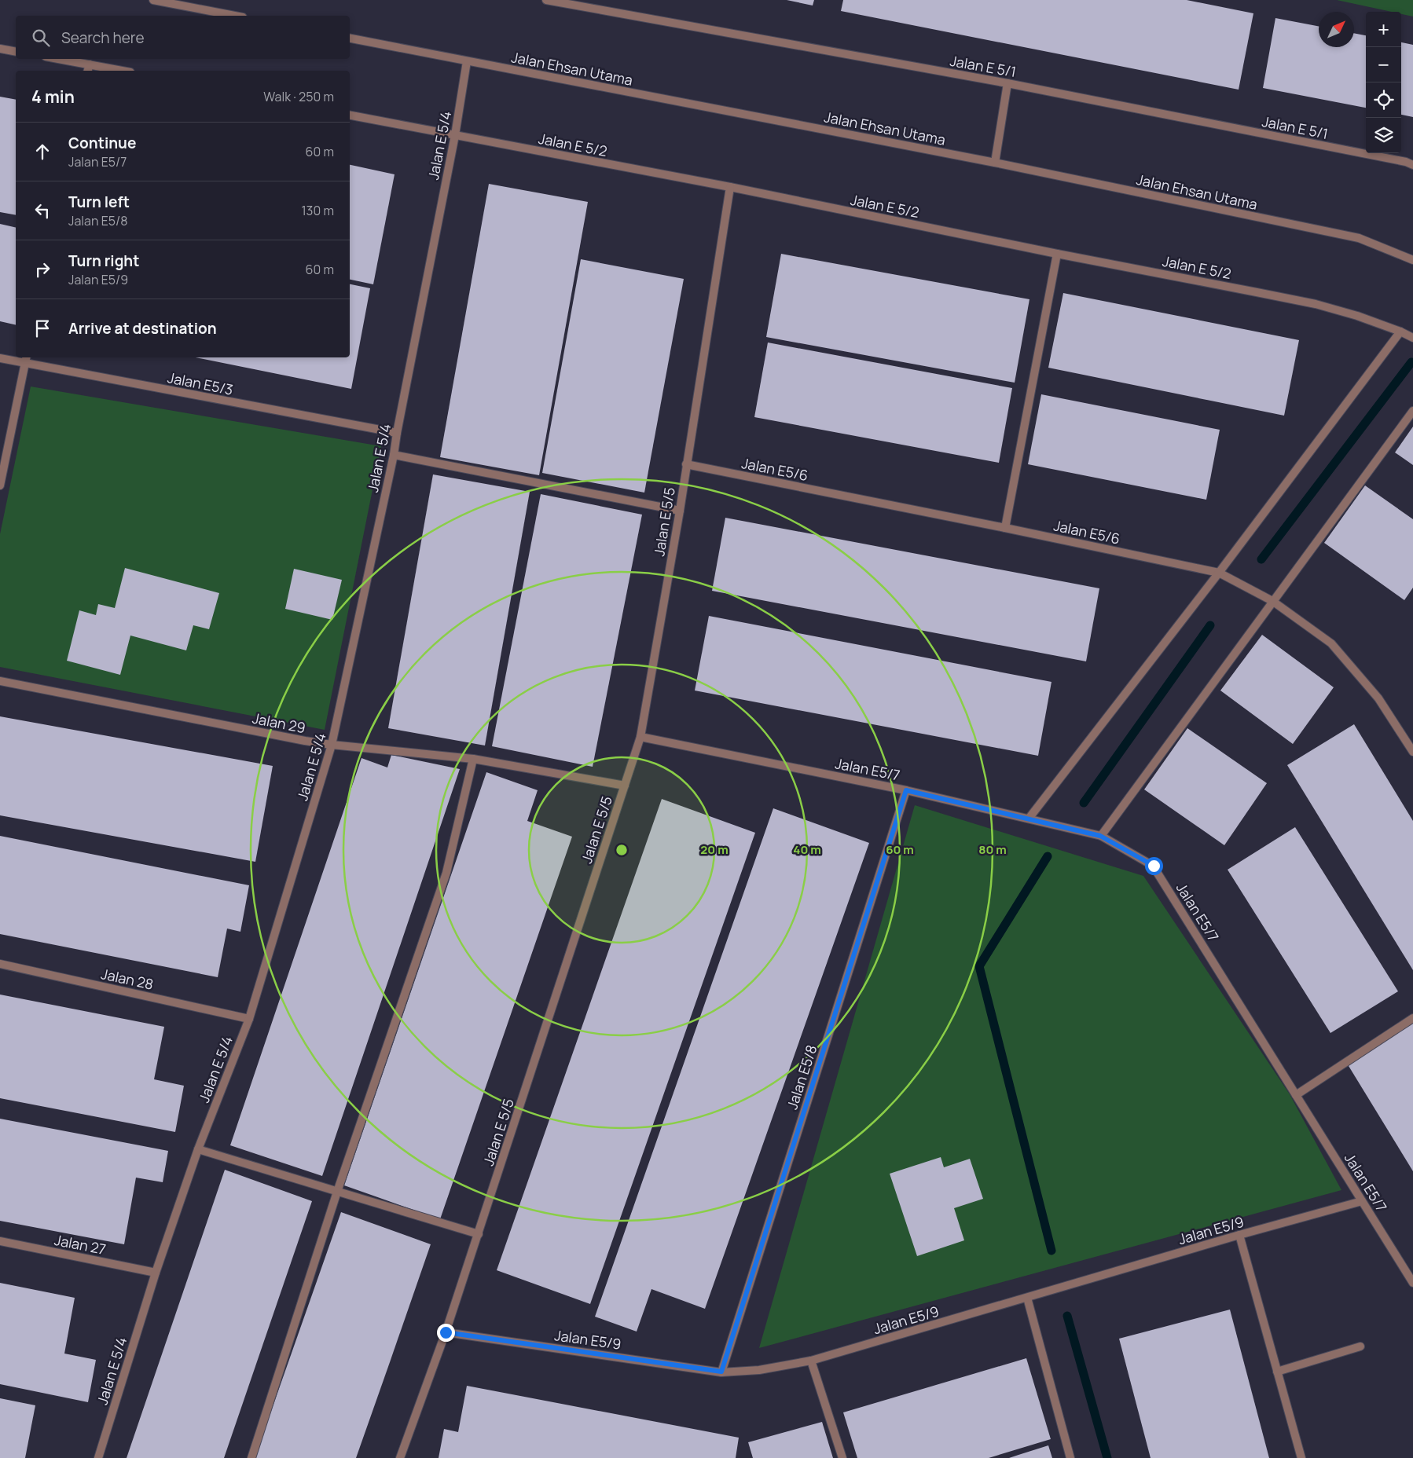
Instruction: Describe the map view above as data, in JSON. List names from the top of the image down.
{
  "streets": {
    "street": [
      "Jalan E 5/1",
      "Jalan Ehsan Utama",
      "Jalan E 5/2",
      "Jalan E 5/4",
      "Jalan E5/3",
      "Jalan E5/6",
      "Jalan E 5/5",
      "Jalan 29",
      "Jalan E5/7",
      "Jalan 28",
      "Jalan E5/8",
      "Jalan E5/9",
      "Jalan 27"
    ]
  },
  "crossings": [
    ["Jalan Ehsan Utama", "Jalan E 5/4"],
    ["Jalan E 5/2", "Jalan E 5/4"],
    ["Jalan E 5/2", "Jalan E 5/5"],
    ["Jalan E 5/4", "Jalan E5/3"],
    ["Jalan E 5/4", "Jalan 29"],
    ["Jalan E 5/4", "Jalan 28"],
    ["Jalan E 5/4", "Jalan 27"],
    ["Jalan E5/6", "Jalan E 5/5"],
    ["Jalan E 5/5", "Jalan 29"],
    ["Jalan E 5/5", "Jalan E5/7"],
    ["Jalan E 5/5", "Jalan E5/9"],
    ["Jalan E5/7", "Jalan E5/8"],
    ["Jalan E5/7", "Jalan E5/9"],
    ["Jalan E5/8", "Jalan E5/9"]
  ],
  "north": "top right",
  "page": {
    "map_buttons": ["+", "−"],
    "search": "Search here",
    "heading": ["4 min", "Walk · 250 m"],
    "list": [
      ["Continue", "Jalan E5/7", "60 m"],
      ["Turn left", "Jalan E5/8", "130 m"],
      ["Turn right", "Jalan E5/9", "60 m"],
      "Arrive at destination"
    ]
  },
  "rings": [
    "20 m",
    "40 m",
    "60 m",
    "80 m"
  ]
}
